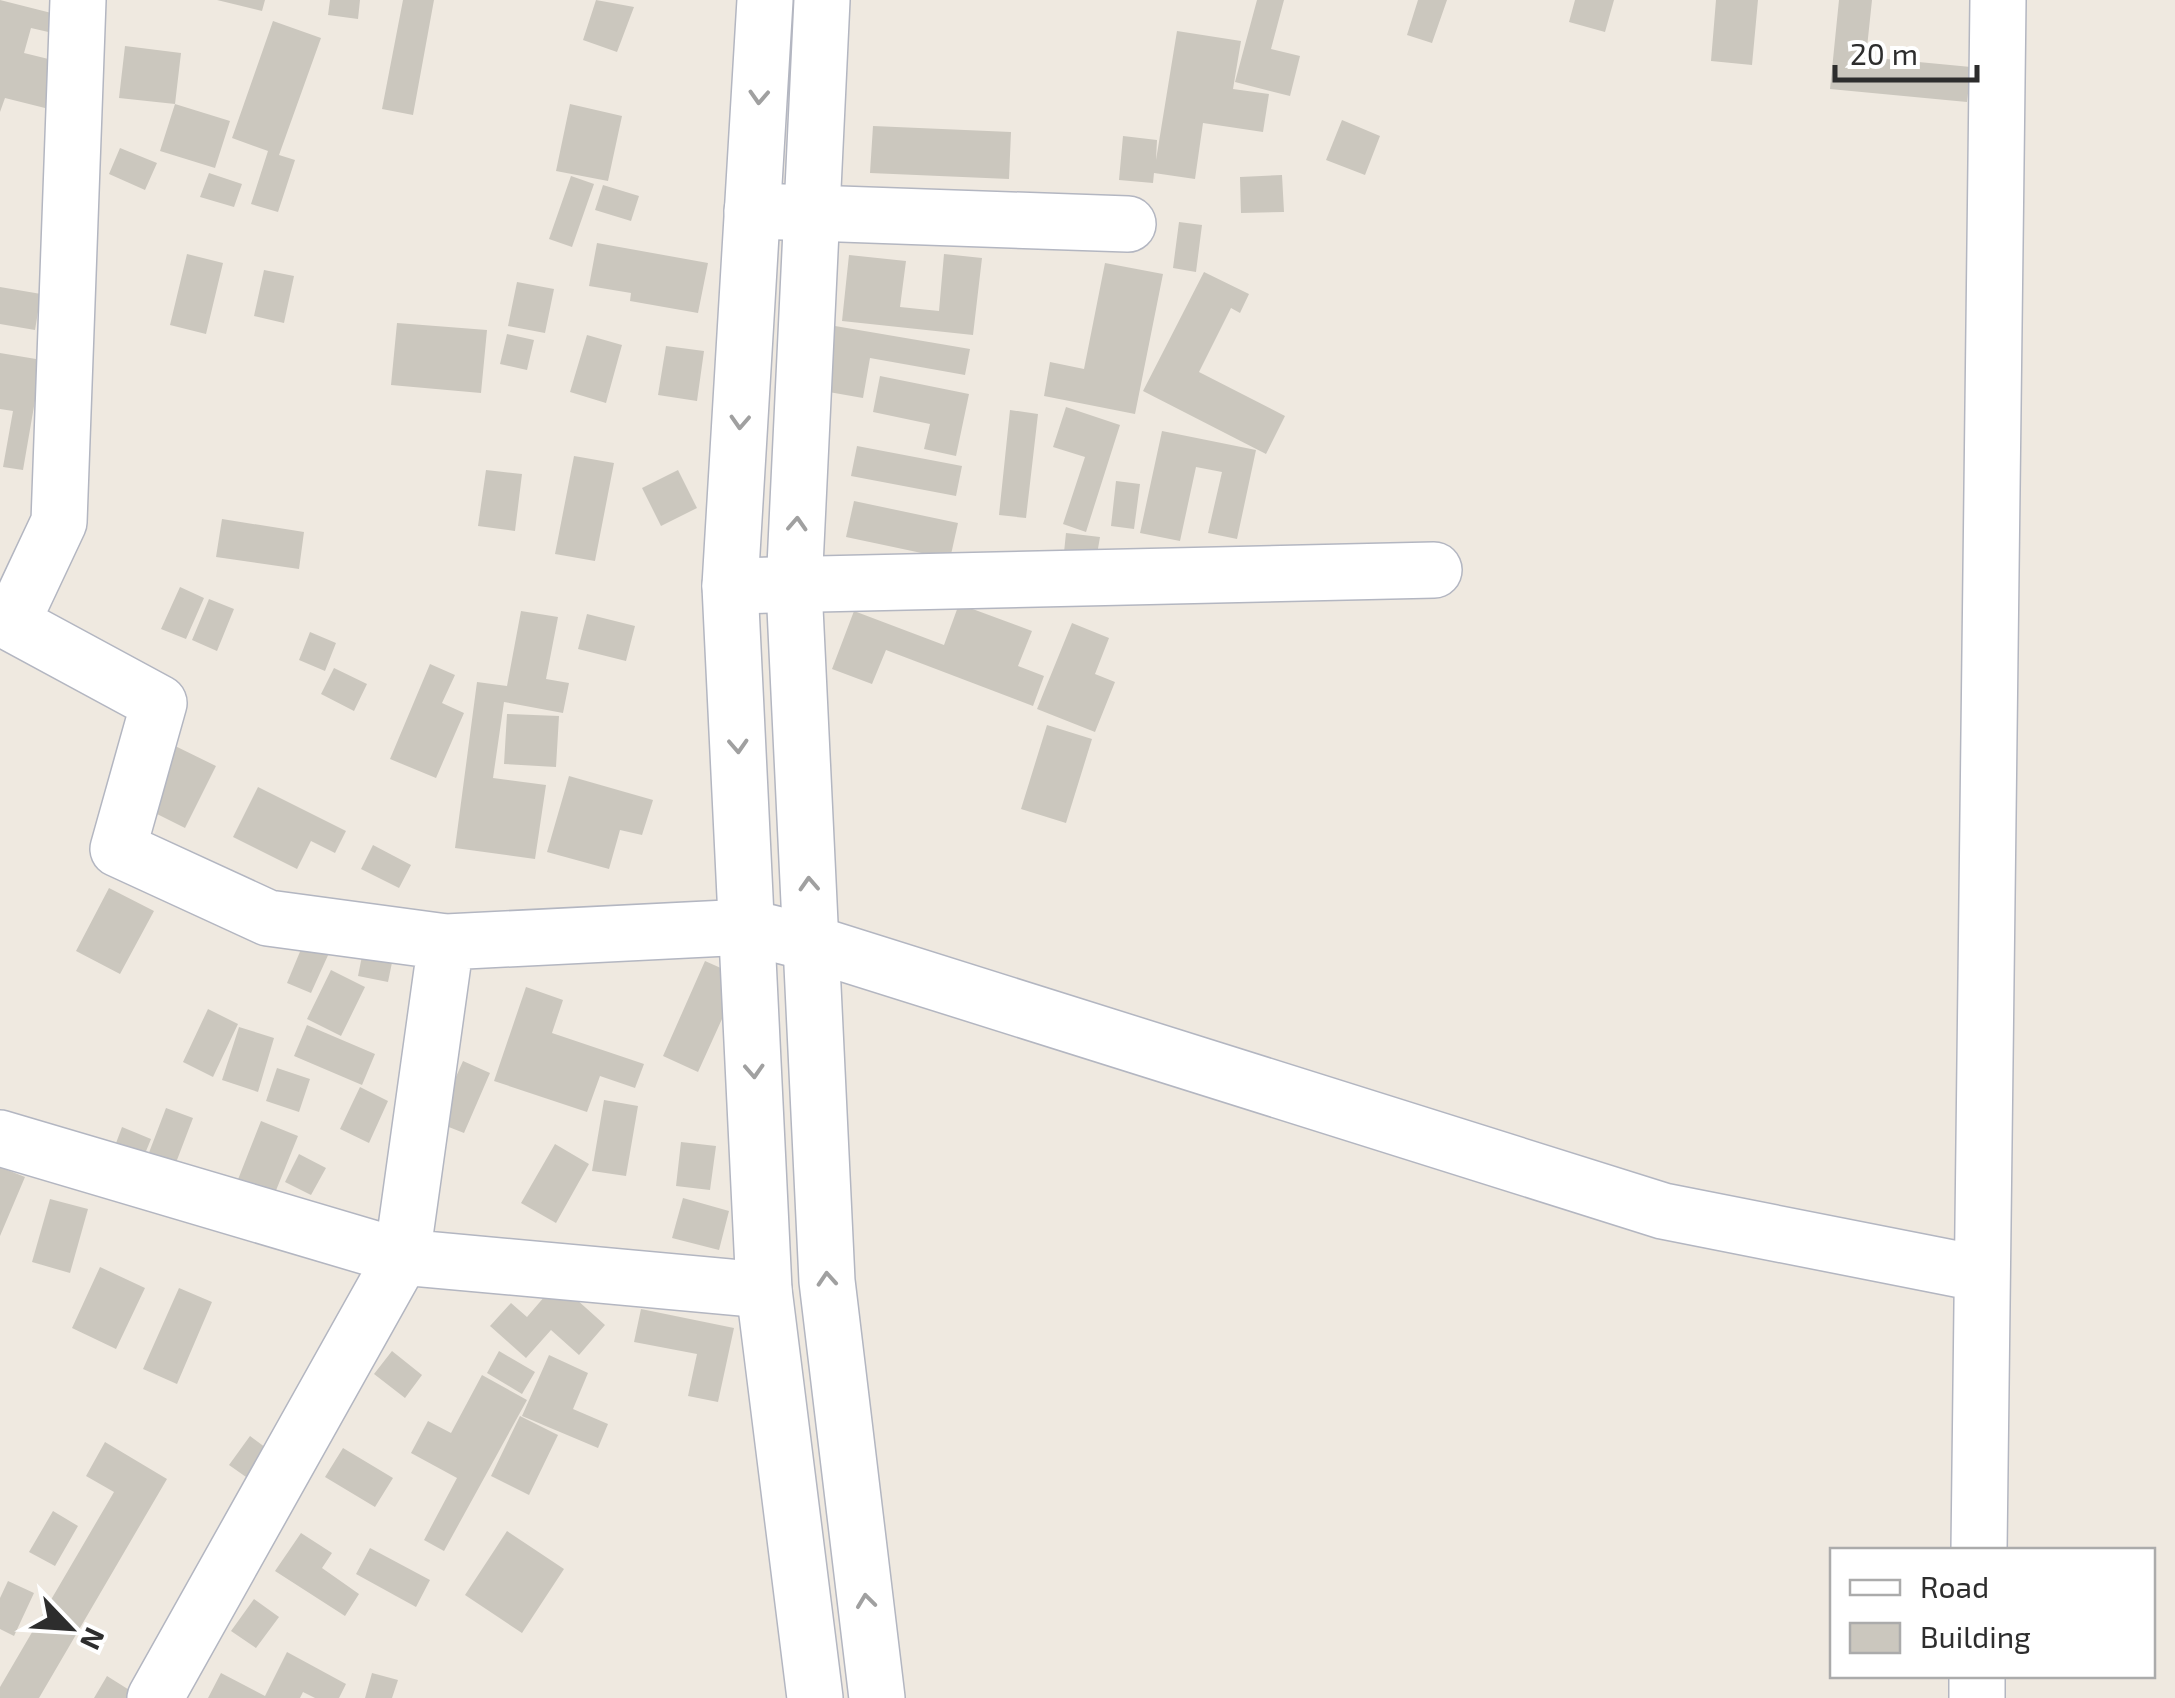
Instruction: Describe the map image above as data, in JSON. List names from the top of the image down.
{
  "legend": ["Road", "Building"],
  "scale_bar": "20 m",
  "north": "bottom right"
}
